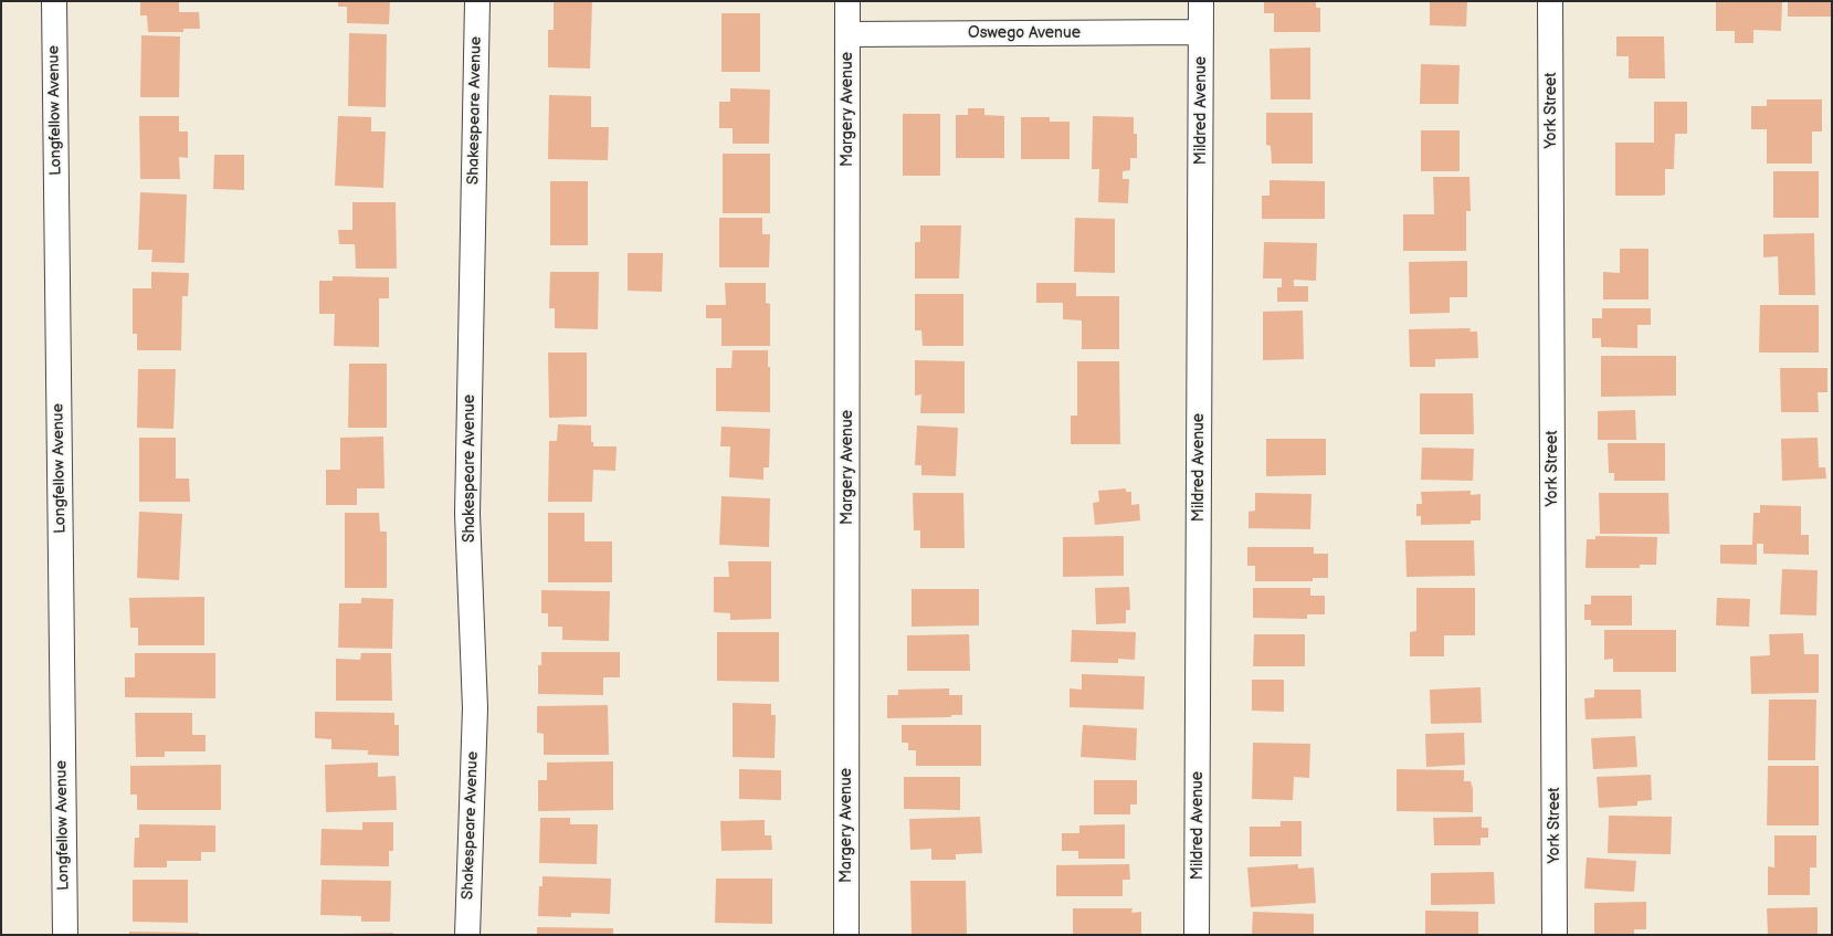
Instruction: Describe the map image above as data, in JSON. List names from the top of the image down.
{
  "streets": {
    "street": [
      "Oswego Avenue",
      "Margery Avenue",
      "Longfellow Avenue",
      "Shakespeare Avenue",
      "Mildred Avenue",
      "York Street"
    ]
  },
  "crossings": [
    ["Oswego Avenue", "Margery Avenue"],
    ["Oswego Avenue", "Mildred Avenue"]
  ]
}
